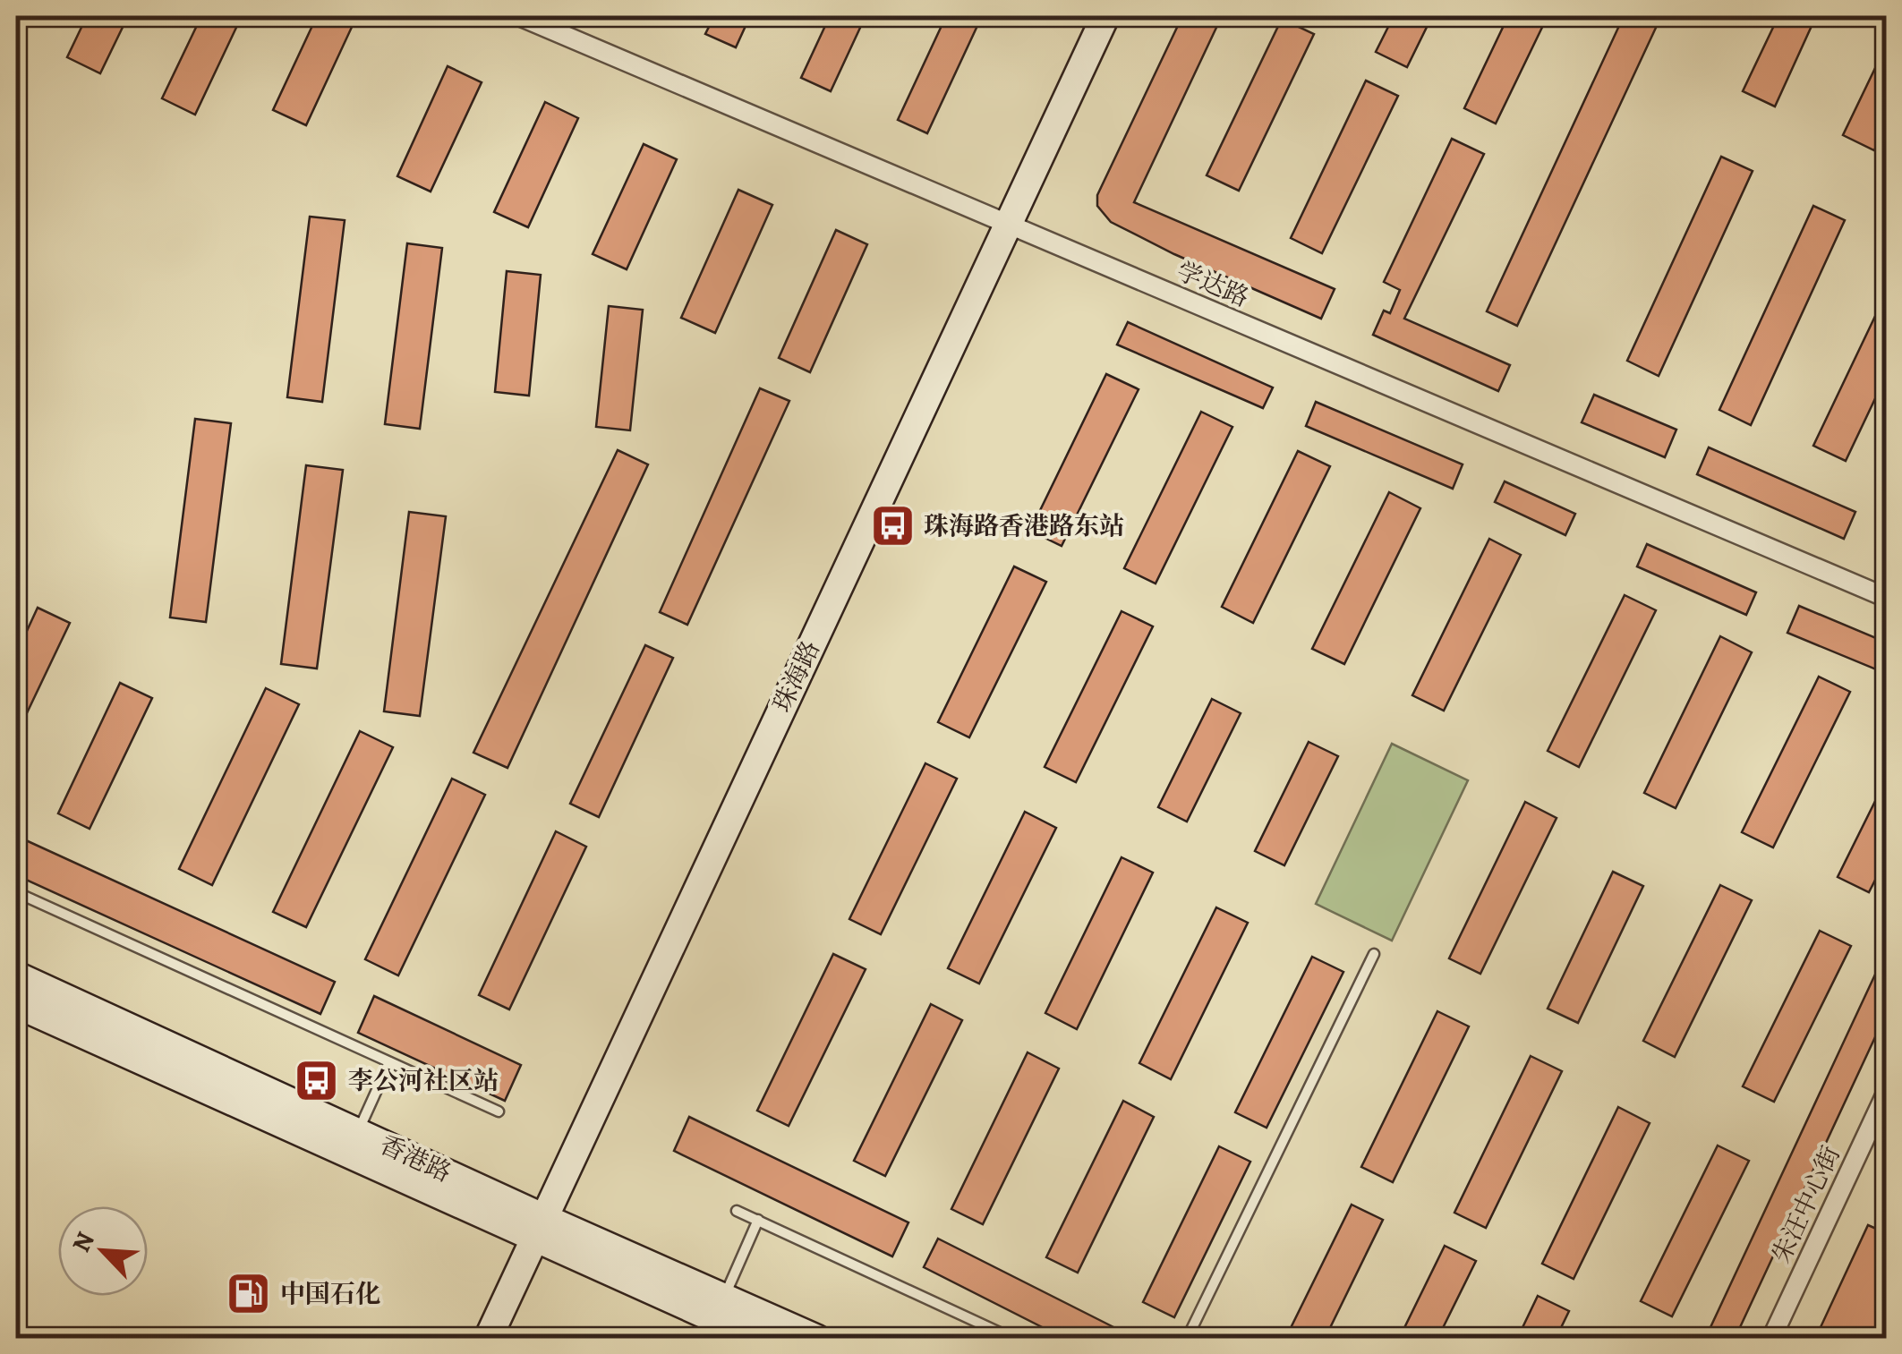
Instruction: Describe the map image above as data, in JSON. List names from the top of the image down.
{
  "streets": {
    "main road": ["珠海路", "香港路"],
    "street": ["学达路", "朱汪中心街"]
  },
  "crossings": [
    ["学达路", "珠海路"],
    ["珠海路", "香港路"]
  ],
  "places": {
    "bus stop": ["珠海路香港路东站", "李公河社区站"],
    "fuel station": ["中国石化"]
  },
  "north": "top left"
}
